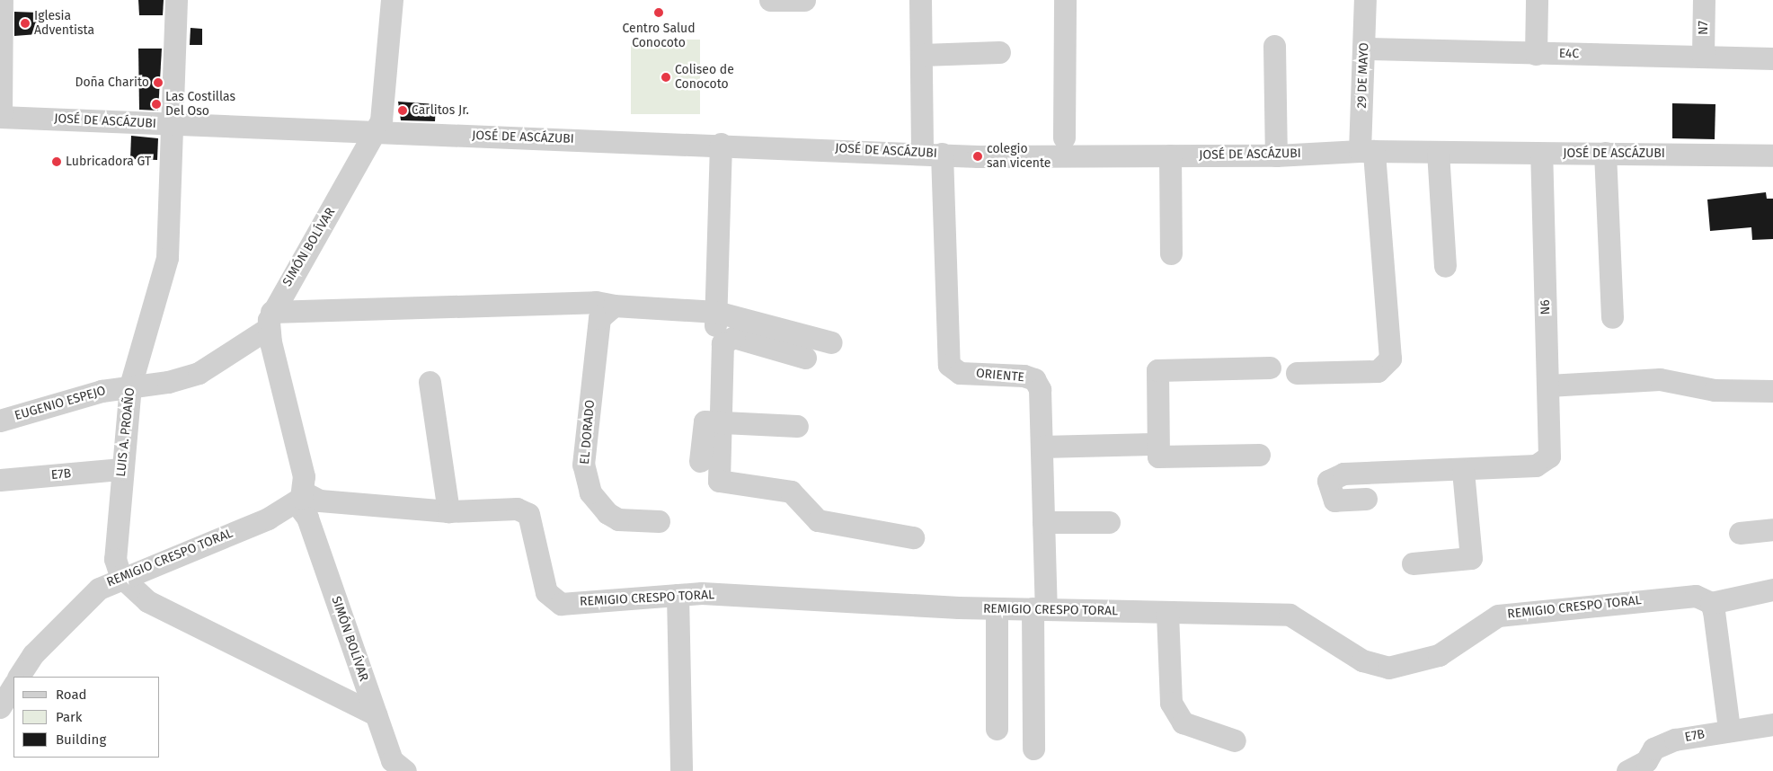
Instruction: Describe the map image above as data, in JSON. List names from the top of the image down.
{
  "streets": {
    "street": [
      "N7",
      "E4C",
      "29 DE MAYO",
      "JOSÉ DE ASCÁZUBI",
      "SIMÓN BOLÍVAR",
      "N6",
      "ORIENTE",
      "EUGENIO ESPEJO",
      "LUIS A. PROAÑO",
      "EL DORADO",
      "E7B",
      "REMIGIO CRESPO TORAL"
    ]
  },
  "crossings": [
    ["N7", "E4C"],
    ["E4C", "29 DE MAYO"],
    ["29 DE MAYO", "JOSÉ DE ASCÁZUBI"],
    ["JOSÉ DE ASCÁZUBI", "SIMÓN BOLÍVAR"],
    ["JOSÉ DE ASCÁZUBI", "N6"],
    ["JOSÉ DE ASCÁZUBI", "ORIENTE"],
    ["JOSÉ DE ASCÁZUBI", "LUIS A. PROAÑO"],
    ["SIMÓN BOLÍVAR", "EUGENIO ESPEJO"],
    ["SIMÓN BOLÍVAR", "REMIGIO CRESPO TORAL"],
    ["ORIENTE", "REMIGIO CRESPO TORAL"],
    ["EUGENIO ESPEJO", "LUIS A. PROAÑO"],
    ["LUIS A. PROAÑO", "E7B"],
    ["LUIS A. PROAÑO", "REMIGIO CRESPO TORAL"]
  ],
  "places": [
    "Centro Salud Conocoto",
    "Iglesia Adventista",
    "Coliseo de Conocoto",
    "Doña Charito",
    "Las Costillas Del Oso",
    "Carlitos Jr.",
    "colegio san vicente",
    "Lubricadora GT"
  ],
  "legend": ["Road", "Park", "Building"]
}
